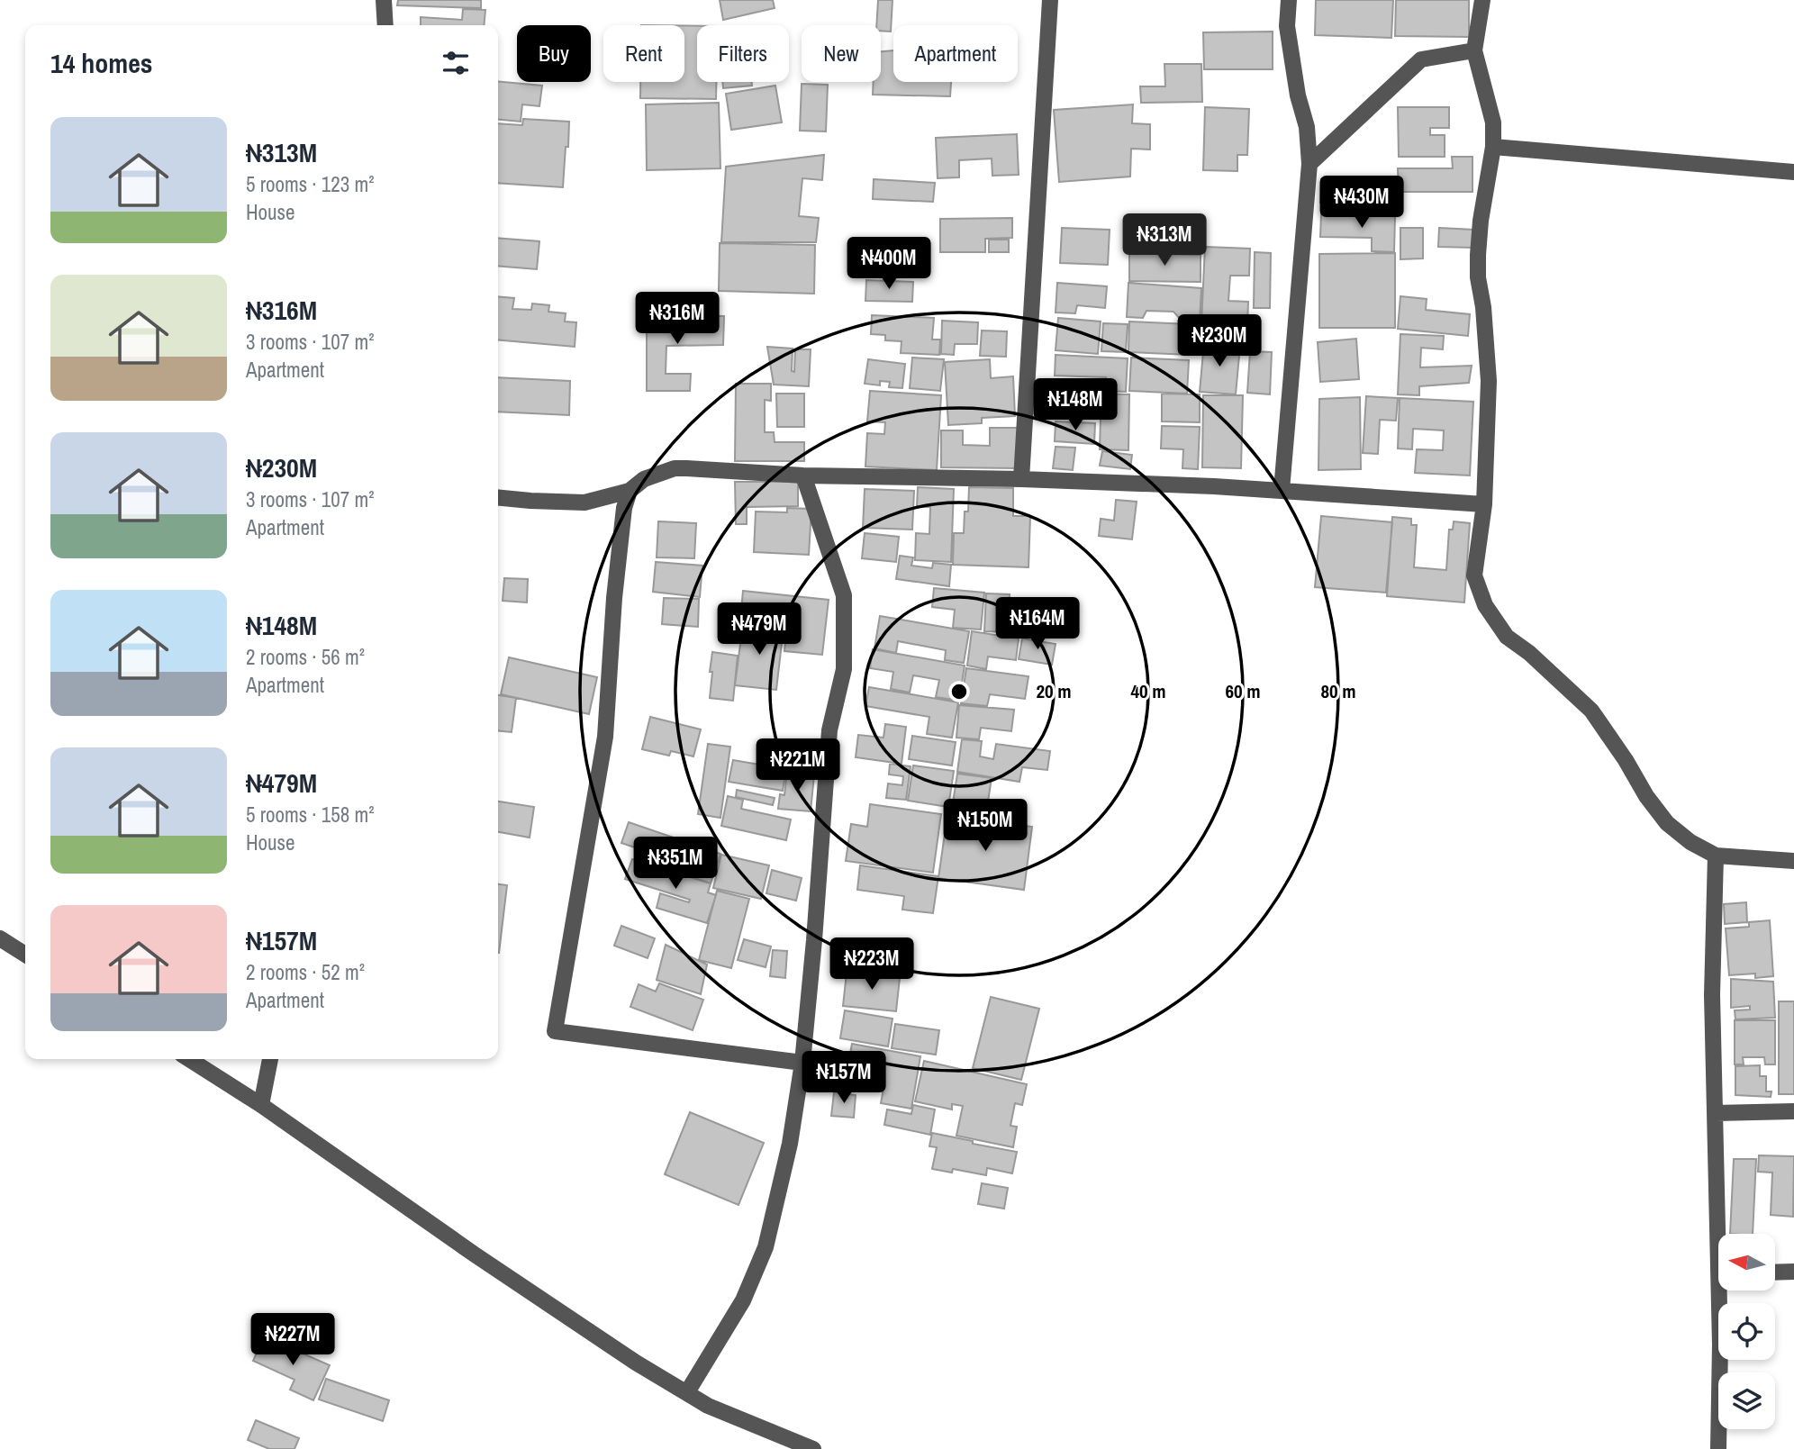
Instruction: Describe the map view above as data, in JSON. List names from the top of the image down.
{
  "north": "left",
  "page": {
    "chip": [
      "Buy",
      "Rent",
      "Filters",
      "New",
      "Apartment"
    ],
    "heading": "14 homes",
    "list": [
      {
        "name": "₦313M",
        "note": "5 rooms · 123 m² · House"
      },
      {
        "name": "₦316M",
        "note": "3 rooms · 107 m² · Apartment"
      },
      {
        "name": "₦230M",
        "note": "3 rooms · 107 m² · Apartment"
      },
      {
        "name": "₦148M",
        "note": "2 rooms · 56 m² · Apartment"
      },
      {
        "name": "₦479M",
        "note": "5 rooms · 158 m² · House"
      },
      {
        "name": "₦157M",
        "note": "2 rooms · 52 m² · Apartment"
      }
    ],
    "price": [
      "₦430M",
      "₦313M",
      "₦400M",
      "₦316M",
      "₦230M",
      "₦148M",
      "₦164M",
      "₦479M",
      "₦221M",
      "₦150M",
      "₦351M",
      "₦223M",
      "₦157M",
      "₦227M"
    ]
  },
  "rings": [
    "20 m",
    "40 m",
    "60 m",
    "80 m"
  ]
}
